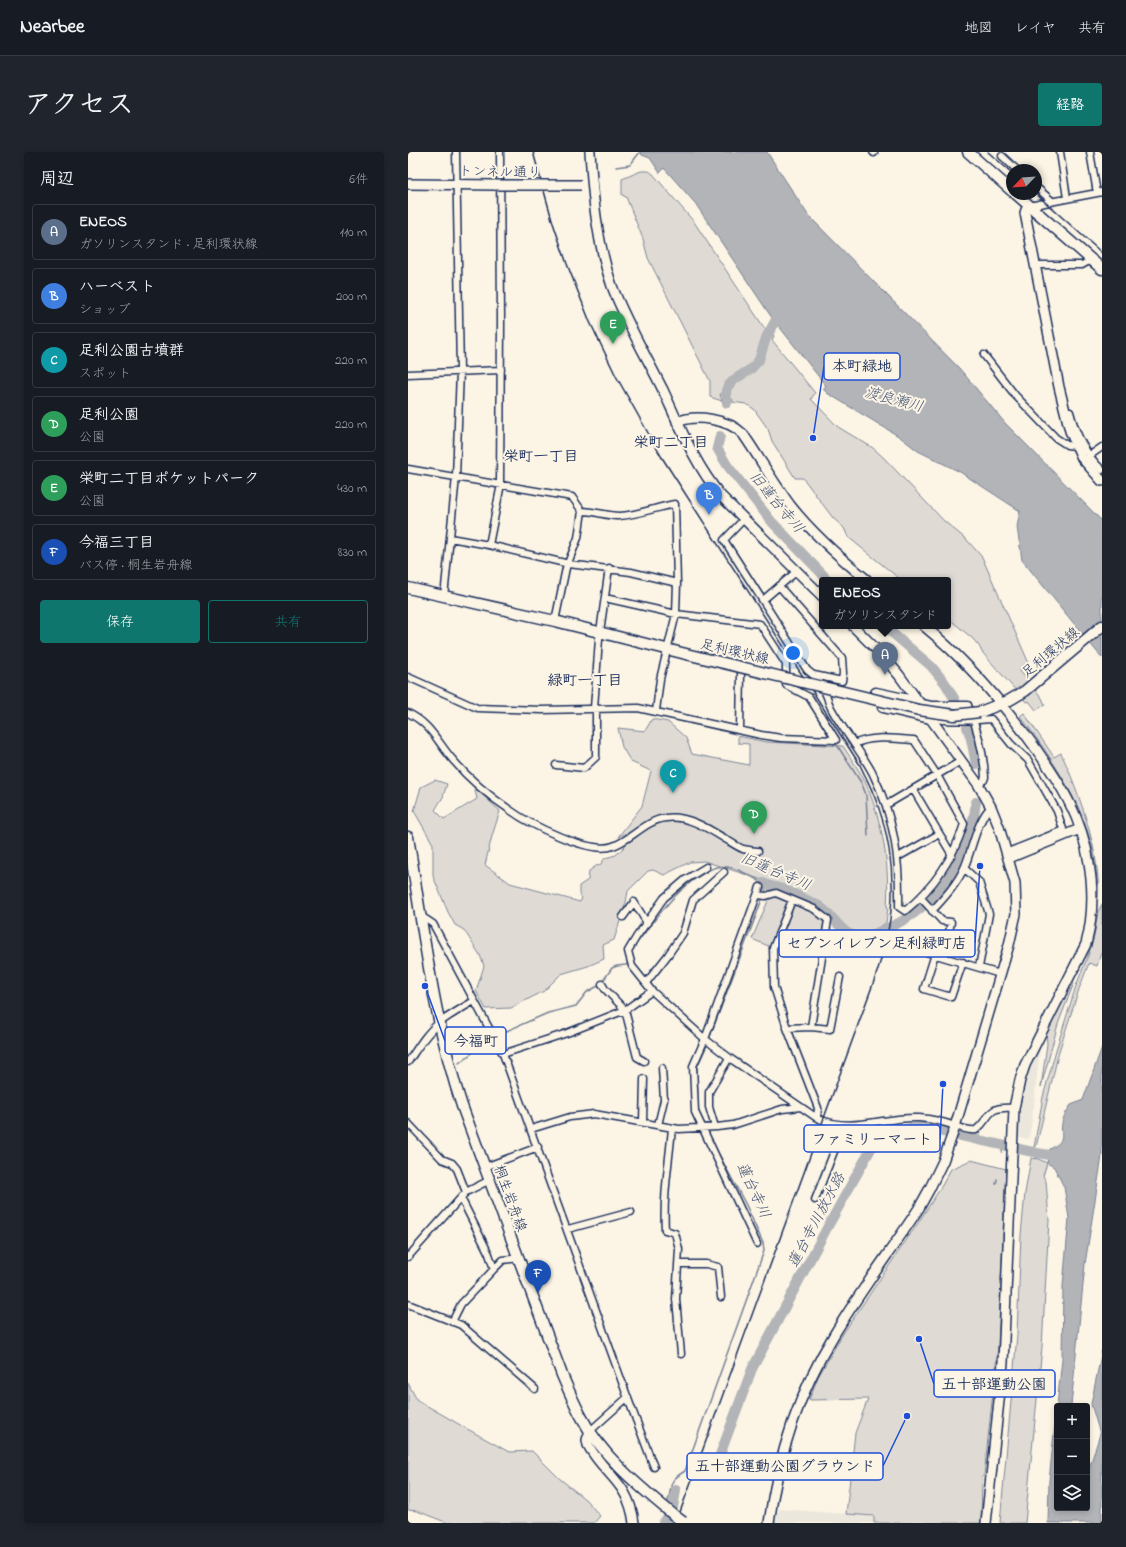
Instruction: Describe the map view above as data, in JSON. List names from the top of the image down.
{
  "streets": {
    "main road": ["足利環状線", "桐生岩舟線"],
    "street": ["トンネル通り"]
  },
  "districts": ["栄町二丁目", "栄町一丁目", "緑町一丁目"],
  "water": [
    "渡良瀬川",
    "旧蓮台寺川",
    "蓮台寺川",
    "蓮台寺川放水路"
  ],
  "places": [
    "本町緑地",
    "セブンイレブン足利緑町店",
    "今福町",
    "ファミリーマート",
    "五十部運動公園",
    "五十部運動公園グラウンド"
  ],
  "north": "bottom left",
  "page": {
    "header": "Nearbee",
    "nav": ["地図", "レイヤ", "共有"],
    "title": "アクセス",
    "buttons": [
      "経路",
      ["保存", "共有"]
    ],
    "heading": ["周辺", "6件"],
    "list": [
      {
        "mark": "A",
        "name": "ENEOS",
        "note": "ガソリンスタンド · 足利環状線",
        "value": "110 m"
      },
      {
        "mark": "B",
        "name": "ハーベスト",
        "note": "ショップ",
        "value": "200 m"
      },
      {
        "mark": "C",
        "name": "足利公園古墳群",
        "note": "スポット",
        "value": "220 m"
      },
      {
        "mark": "D",
        "name": "足利公園",
        "note": "公園",
        "value": "220 m"
      },
      {
        "mark": "E",
        "name": "栄町二丁目ポケットパーク",
        "note": "公園",
        "value": "430 m"
      },
      {
        "mark": "F",
        "name": "今福三丁目",
        "note": "バス停 · 桐生岩舟線",
        "value": "830 m"
      }
    ],
    "pins": [
      "E",
      "B",
      "A",
      "C",
      "D",
      "F"
    ],
    "popup": ["ENEOS", "ガソリンスタンド"],
    "map_buttons": ["+", "−"]
  }
}
